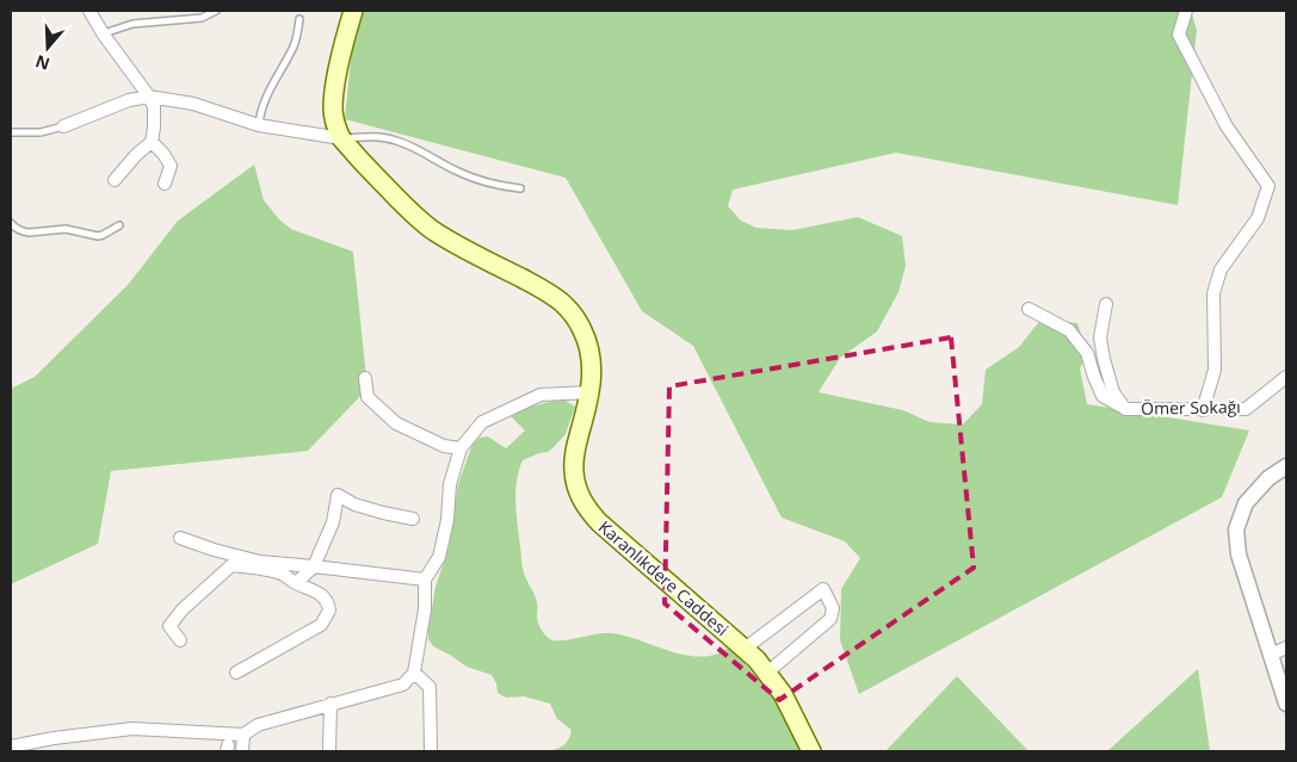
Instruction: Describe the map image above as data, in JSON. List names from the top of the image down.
{
  "streets": {
    "main road": ["Karanlıkdere Caddesi"],
    "street": ["Ömer Sokağı"]
  },
  "north": "bottom"
}
